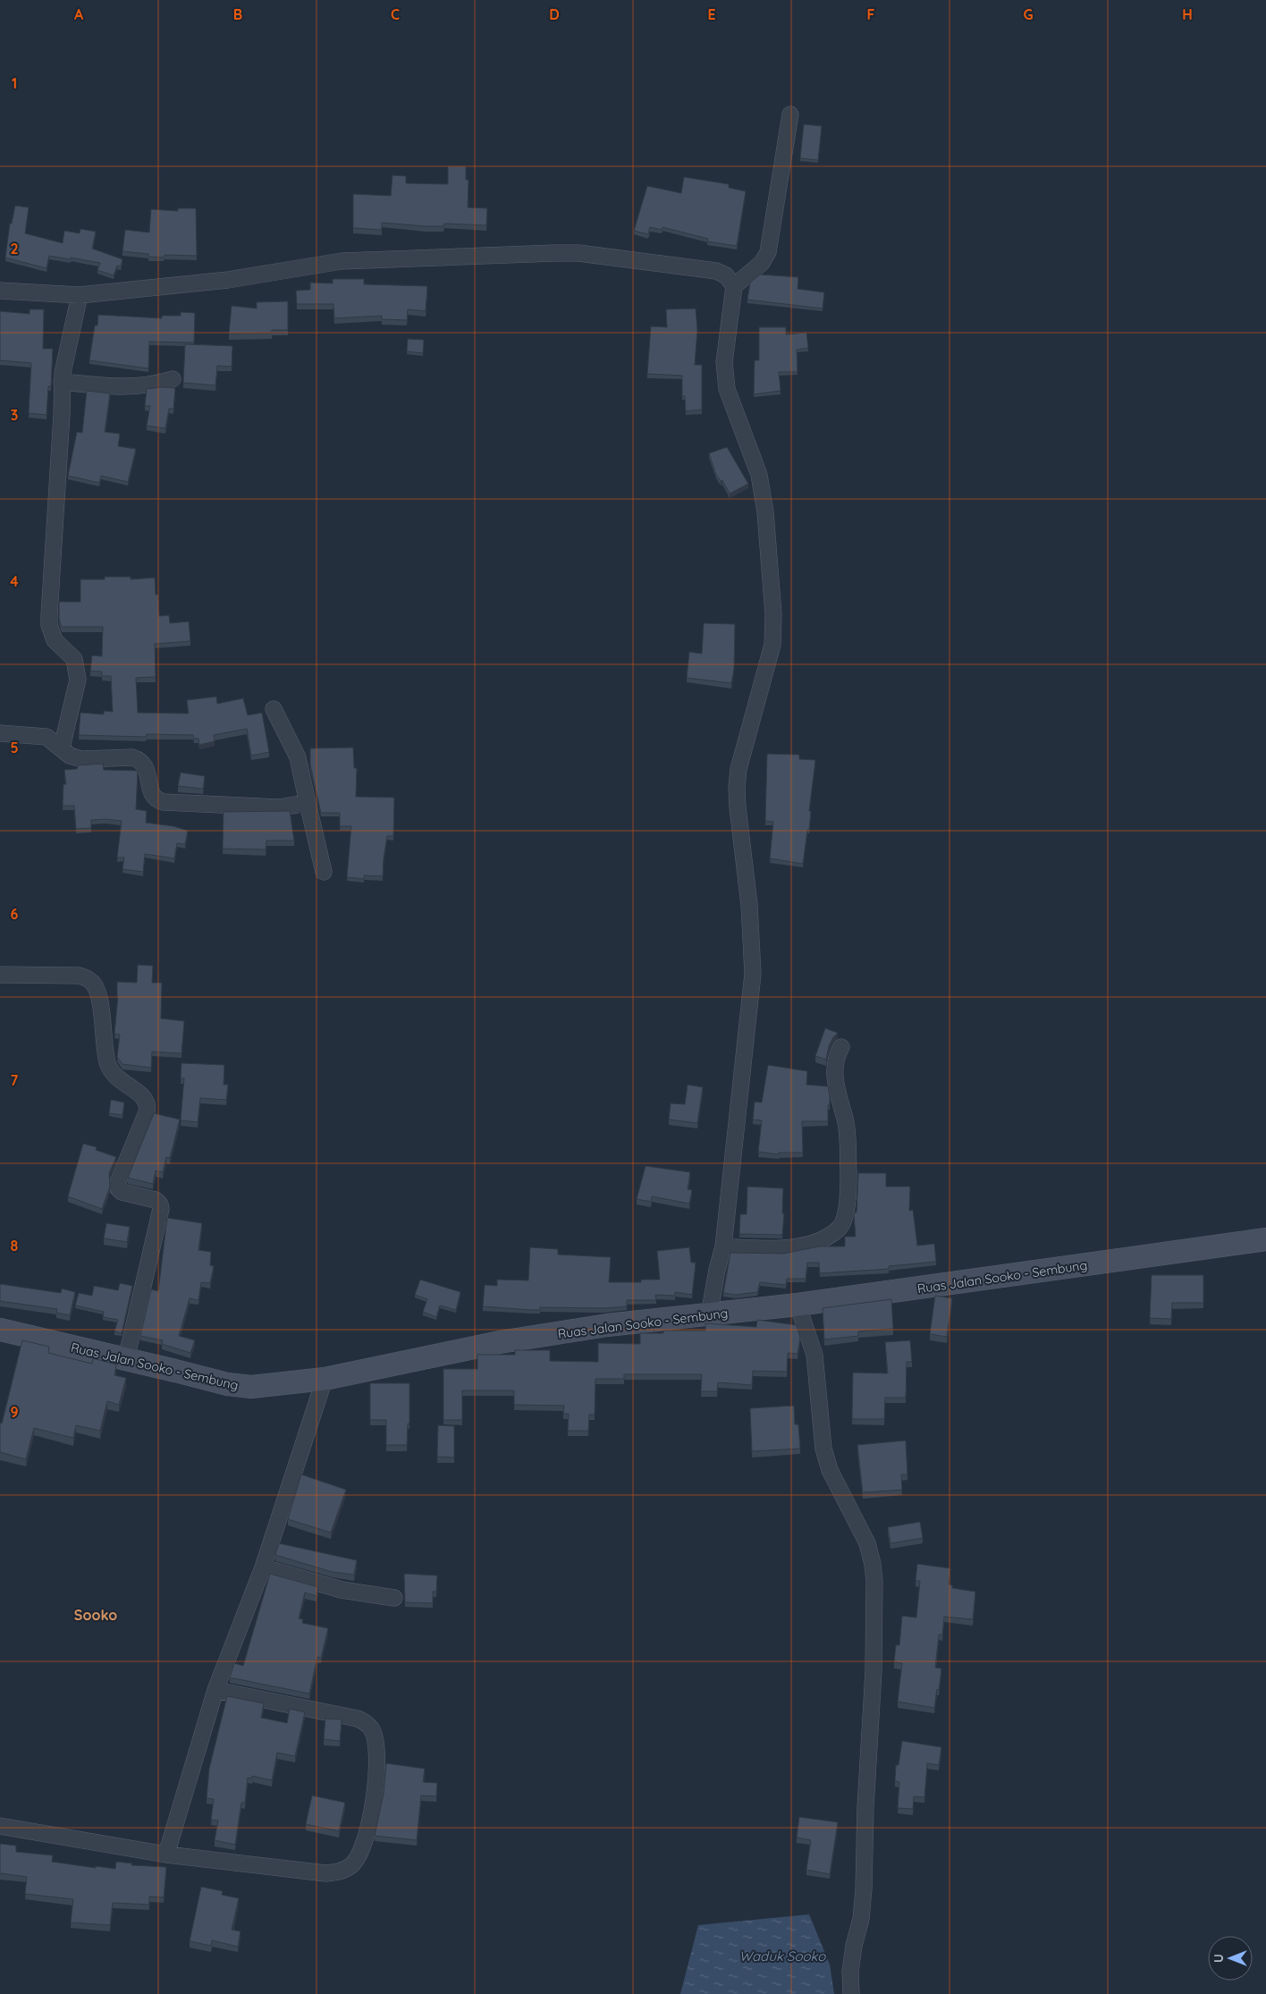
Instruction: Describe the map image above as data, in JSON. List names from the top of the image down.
{
  "streets": {
    "main road": ["Ruas Jalan Sooko - Sembung"]
  },
  "districts": ["Sooko"],
  "water": ["Waduk Sooko"],
  "north": "left",
  "grid": {
    "columns": [
      "A",
      "B",
      "C",
      "D",
      "E",
      "F",
      "G",
      "H"
    ],
    "rows": [
      "1",
      "2",
      "3",
      "4",
      "5",
      "6",
      "7",
      "8",
      "9"
    ]
  }
}
